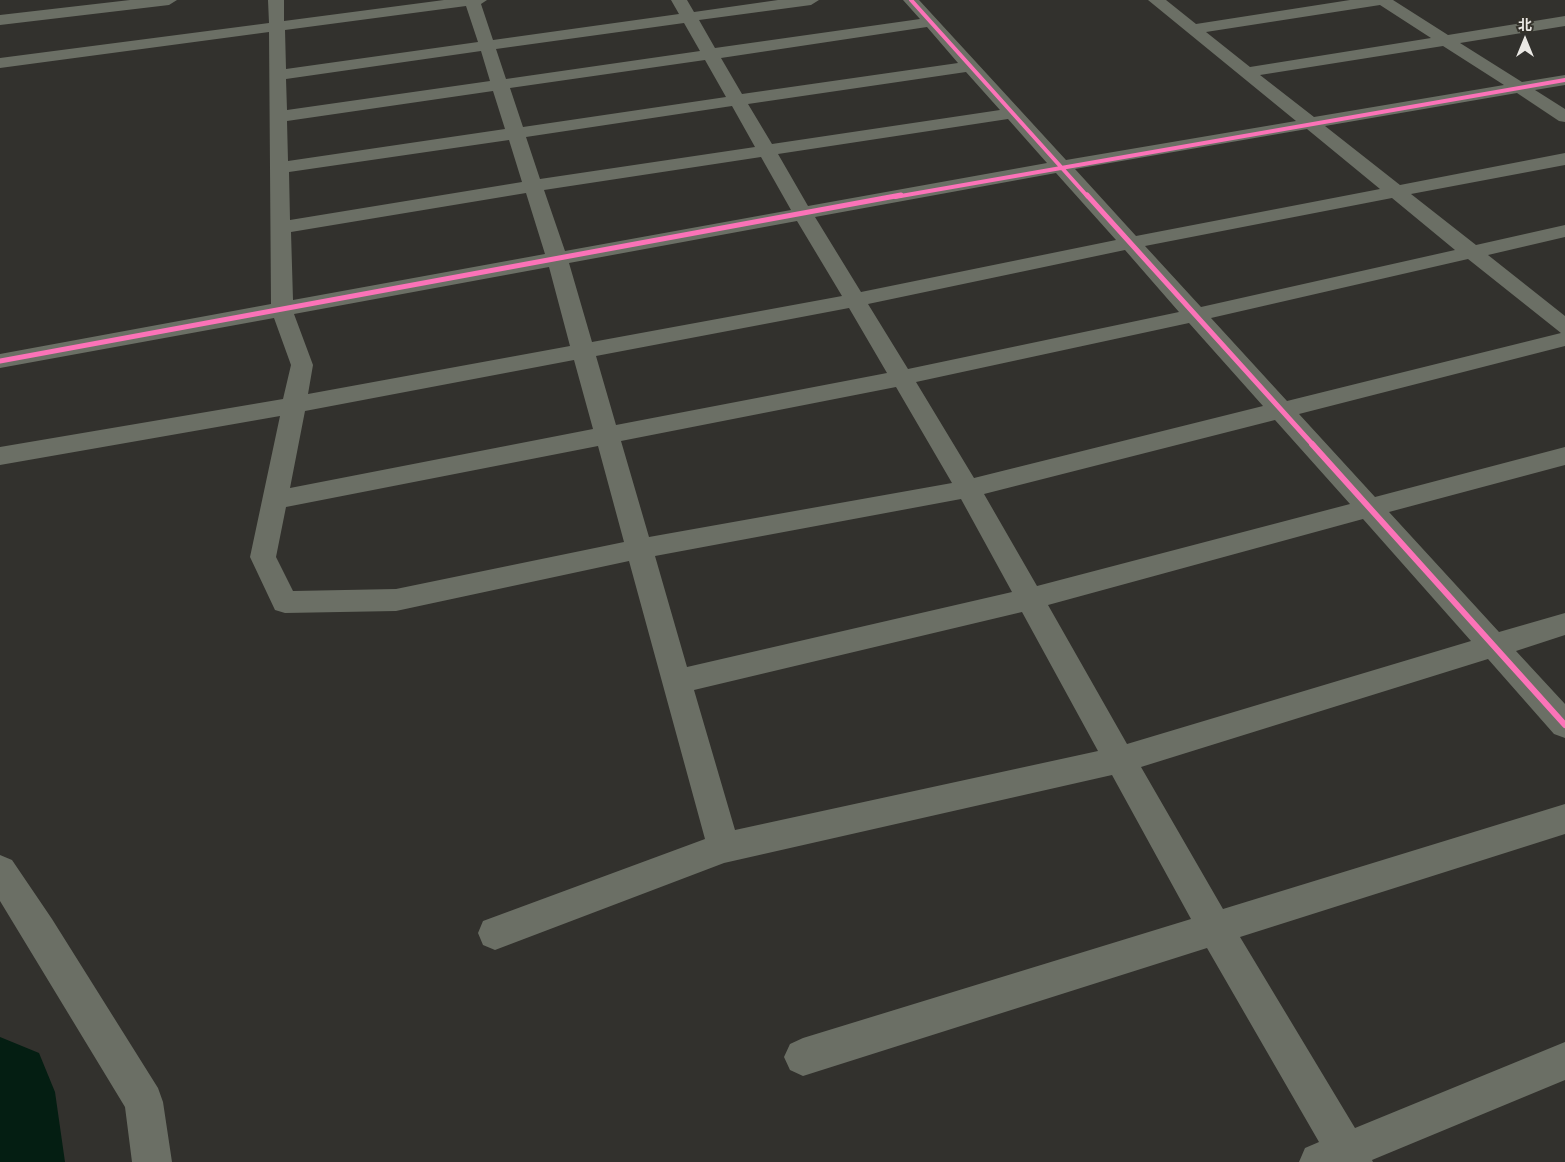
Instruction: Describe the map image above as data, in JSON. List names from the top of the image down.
{
  "north": "top"
}
